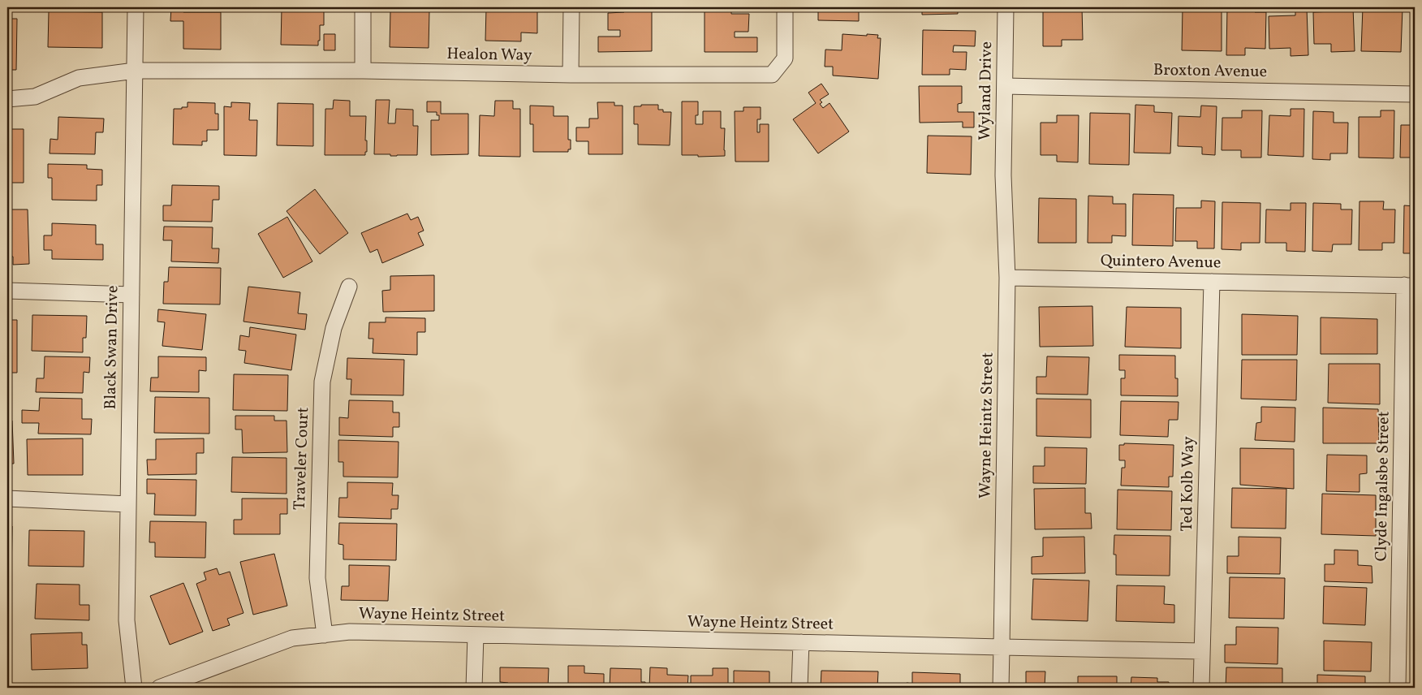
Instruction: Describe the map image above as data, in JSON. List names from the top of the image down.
{
  "streets": {
    "street": [
      "Healon Way",
      "Broxton Avenue",
      "Wyland Drive",
      "Quintero Avenue",
      "Black Swan Drive",
      "Wayne Heintz Street",
      "Traveler Court",
      "Ted Kolb Way",
      "Clyde Ingalsbe Street"
    ]
  },
  "crossings": [
    ["Healon Way", "Black Swan Drive"],
    ["Broxton Avenue", "Wyland Drive"],
    ["Wyland Drive", "Quintero Avenue"],
    ["Wyland Drive", "Wayne Heintz Street"],
    ["Quintero Avenue", "Wayne Heintz Street"],
    ["Quintero Avenue", "Ted Kolb Way"],
    ["Quintero Avenue", "Clyde Ingalsbe Street"],
    ["Wayne Heintz Street", "Traveler Court"]
  ]
}
